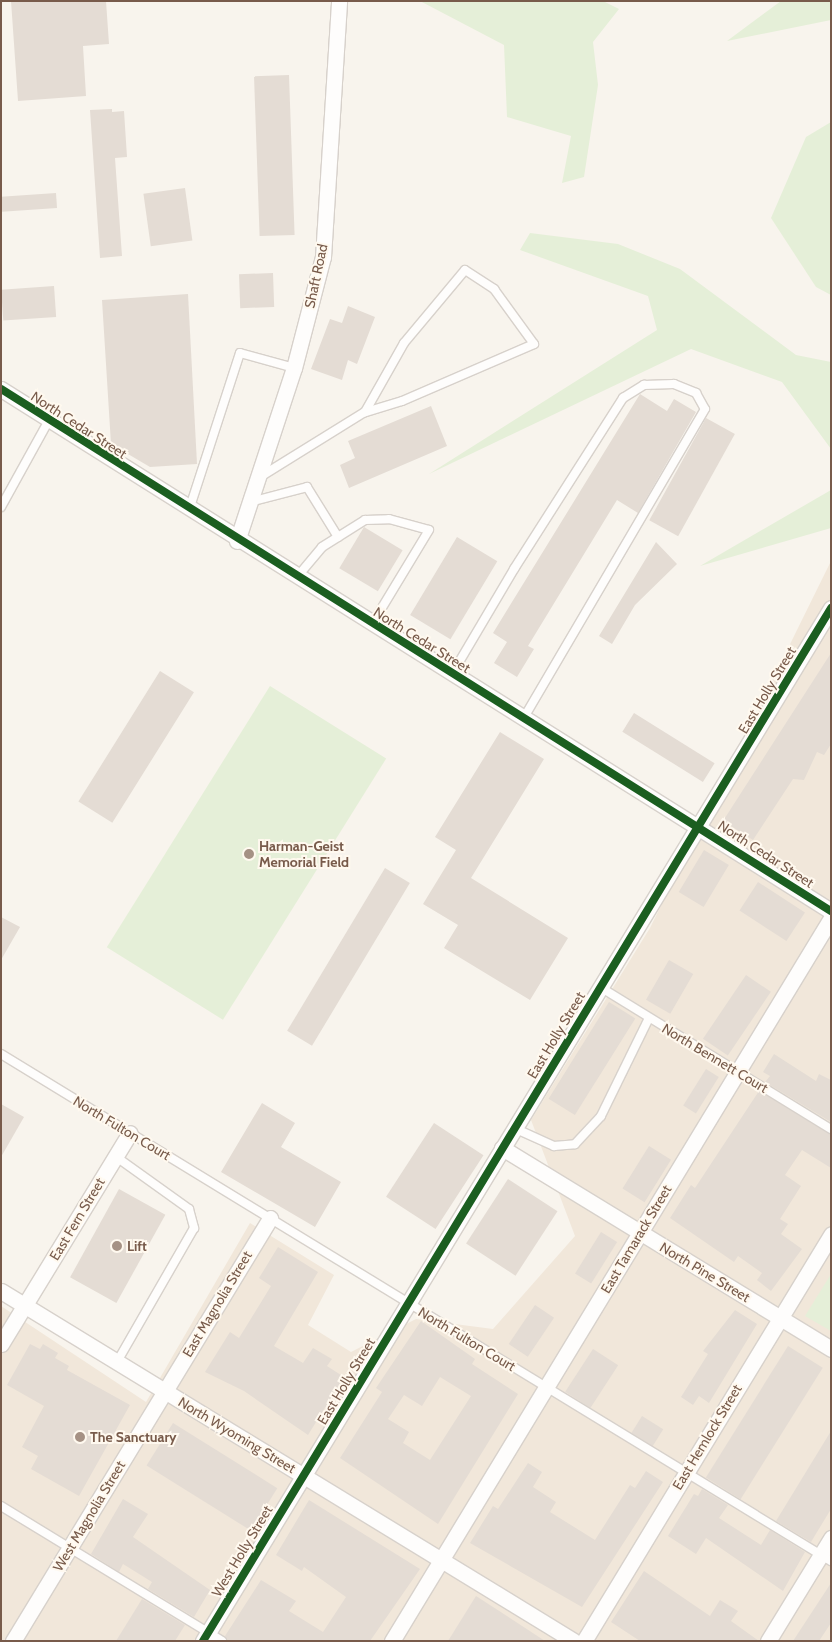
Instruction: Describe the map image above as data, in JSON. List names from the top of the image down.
{
  "streets": {
    "street": [
      "Shaft Road",
      "North Cedar Street",
      "East Holly Street",
      "East Fern Street",
      "East Tamarack Street",
      "North Pine Street",
      "East Magnolia Street",
      "North Wyoming Street",
      "East Hemlock Street",
      "West Magnolia Street",
      "West Holly Street"
    ],
    "lane": ["North Bennett Court", "North Fulton Court"]
  },
  "crossings": [
    ["Shaft Road", "North Cedar Street"],
    ["North Cedar Street", "East Holly Street"],
    ["East Holly Street", "North Bennett Court"],
    ["East Holly Street", "North Fulton Court"],
    ["East Holly Street", "North Pine Street"],
    ["East Holly Street", "North Wyoming Street"],
    ["East Holly Street", "West Holly Street"],
    ["North Bennett Court", "East Tamarack Street"],
    ["North Fulton Court", "East Fern Street"],
    ["North Fulton Court", "East Tamarack Street"],
    ["North Fulton Court", "East Magnolia Street"],
    ["North Fulton Court", "East Hemlock Street"],
    ["East Fern Street", "North Wyoming Street"],
    ["East Tamarack Street", "North Pine Street"],
    ["East Tamarack Street", "North Wyoming Street"],
    ["North Pine Street", "East Hemlock Street"],
    ["East Magnolia Street", "North Wyoming Street"],
    ["East Magnolia Street", "West Magnolia Street"],
    ["North Wyoming Street", "West Magnolia Street"],
    ["North Wyoming Street", "West Holly Street"]
  ],
  "places": ["Harman-Geist Memorial Field", "Lift", "The Sanctuary"]
}
